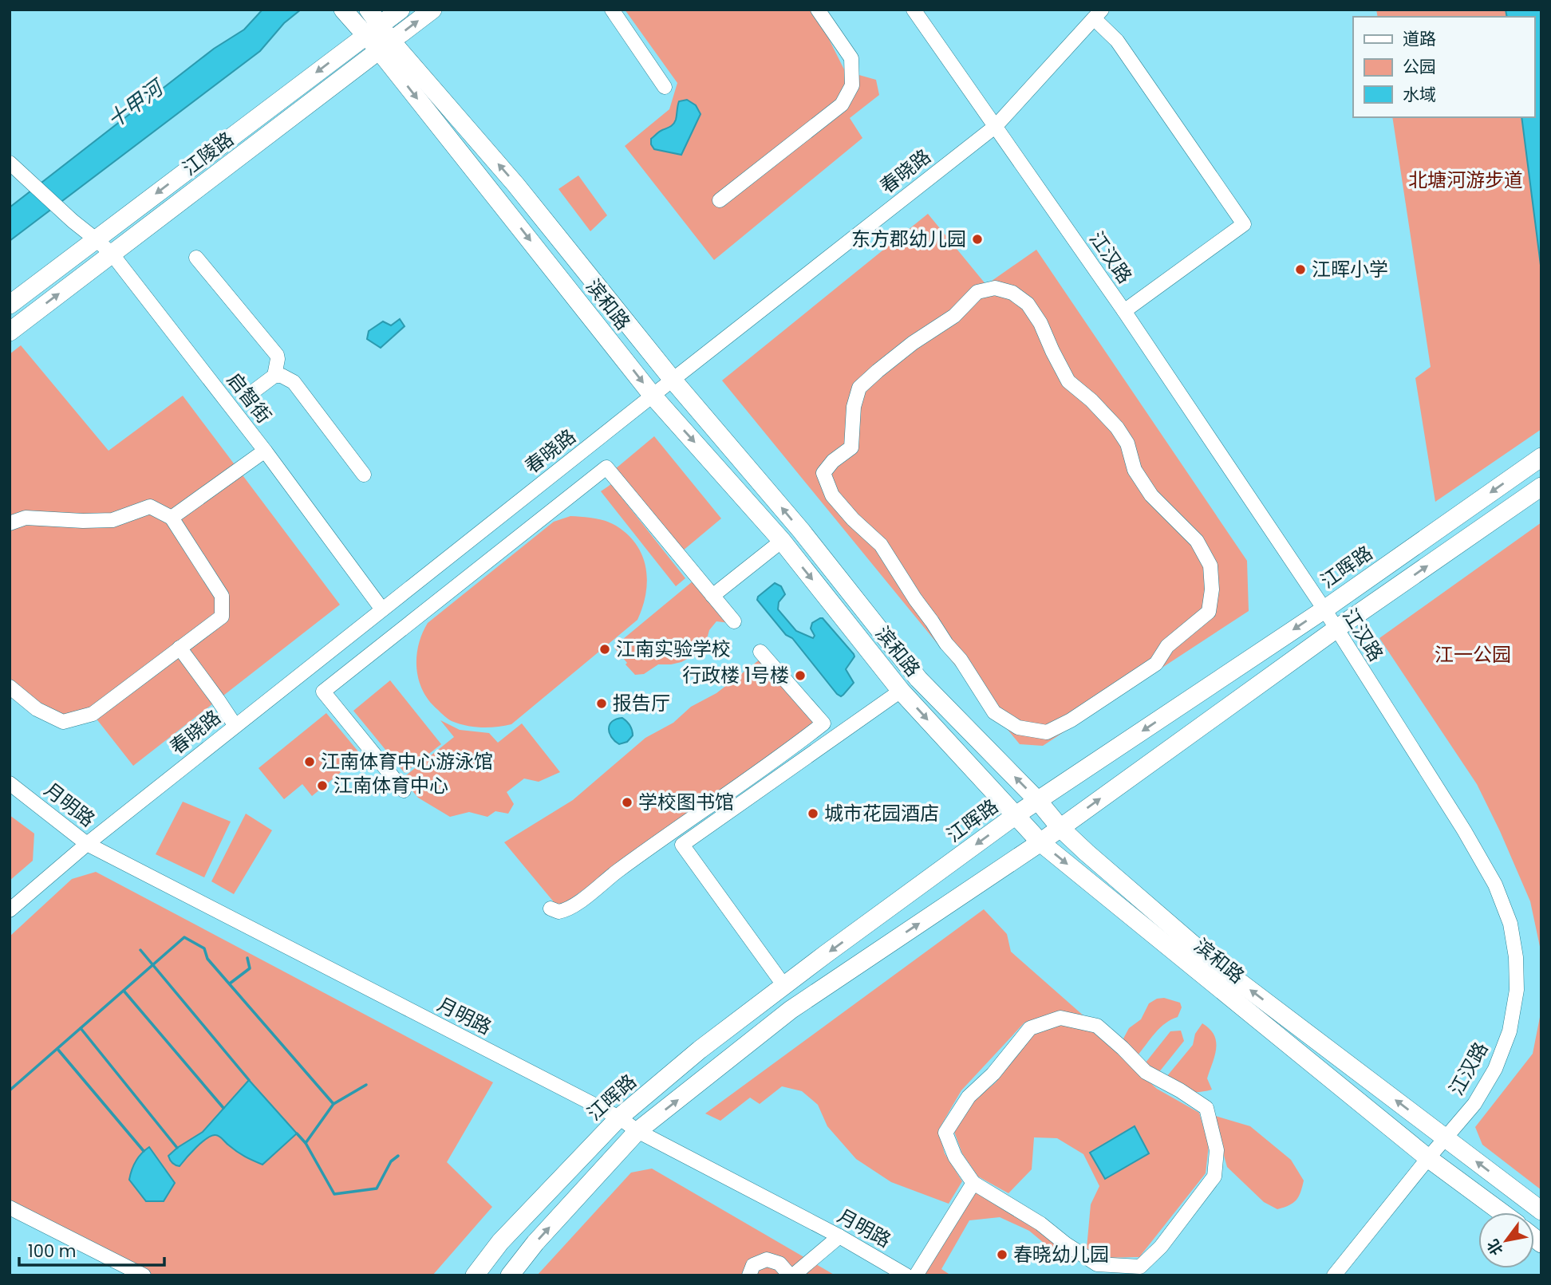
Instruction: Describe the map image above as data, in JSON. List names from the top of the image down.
{
  "streets": {
    "main road": ["江陵路", "滨和路", "江晖路"],
    "street": [
      "春晓路",
      "江汉路",
      "启智街",
      "月明路"
    ]
  },
  "crossings": [
    ["江陵路", "滨和路"],
    ["江陵路", "启智街"],
    ["春晓路", "江汉路"],
    ["春晓路", "滨和路"],
    ["春晓路", "启智街"],
    ["春晓路", "月明路"],
    ["江汉路", "滨和路"],
    ["江汉路", "江晖路"],
    ["滨和路", "江晖路"],
    ["江晖路", "月明路"]
  ],
  "water": ["十甲河"],
  "parks": ["北塘河游步道", "江一公园"],
  "places": [
    "东方郡幼儿园",
    "江晖小学",
    "江南实验学校",
    "行政楼 1号楼",
    "报告厅",
    "江南体育中心游泳馆",
    "江南体育中心",
    "学校图书馆",
    "城市花园酒店",
    "春晓幼儿园"
  ],
  "legend": ["道路", "公园", "水域"],
  "scale_bar": "100 m",
  "north": "bottom left"
}
